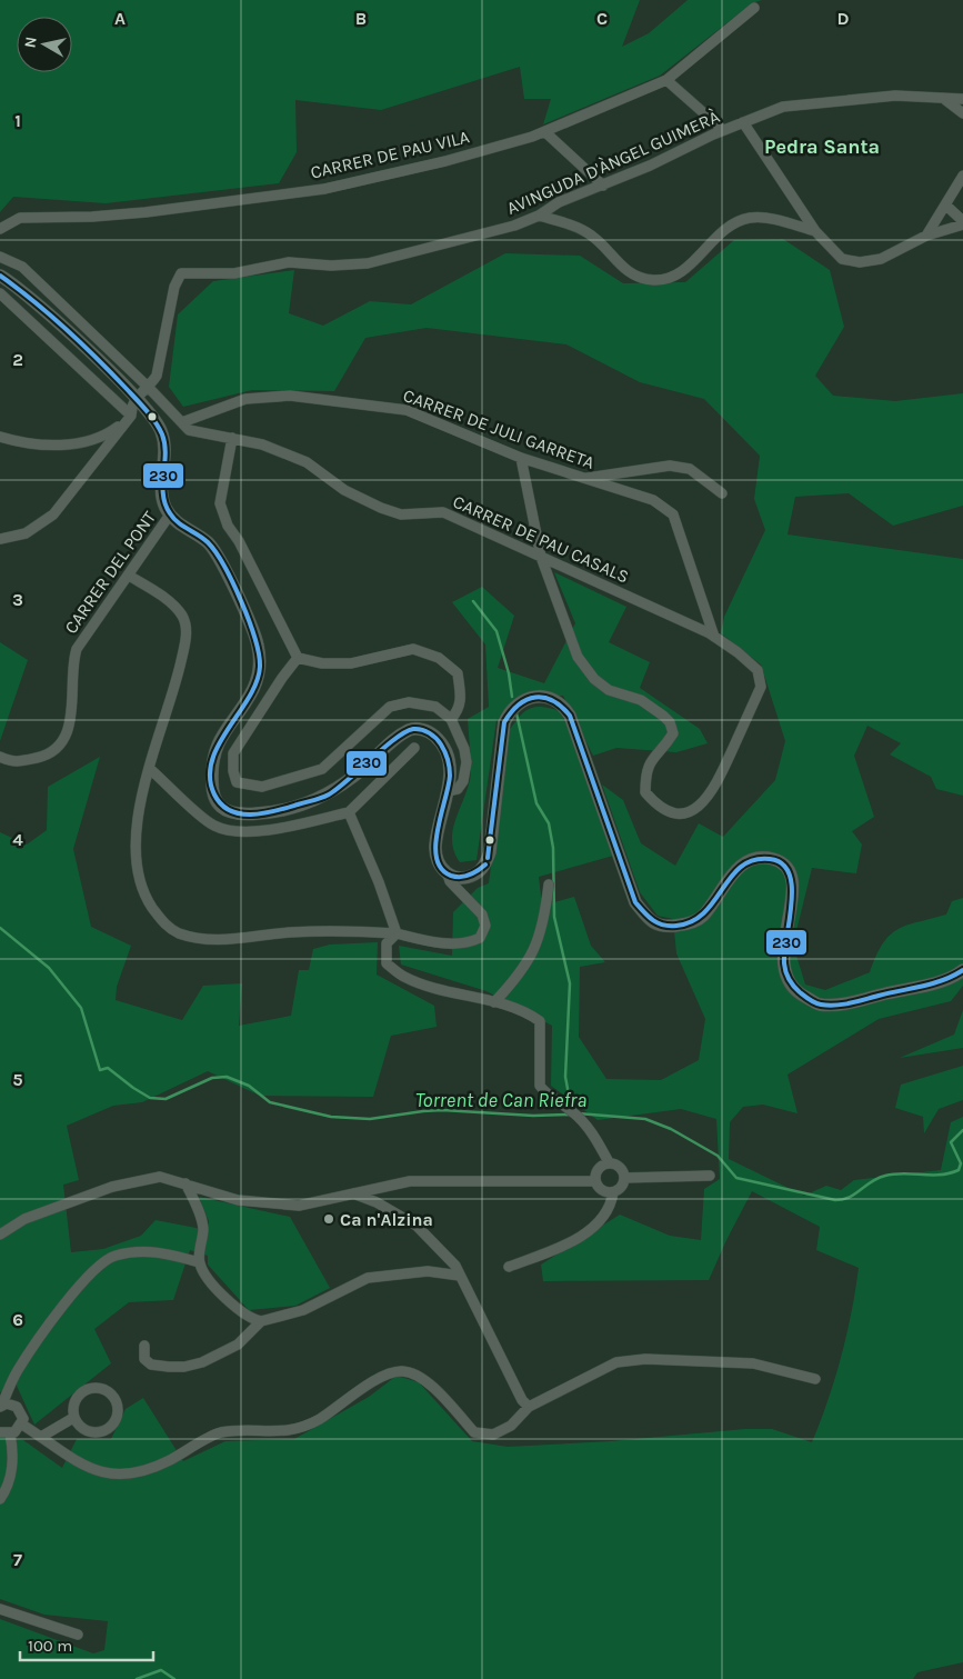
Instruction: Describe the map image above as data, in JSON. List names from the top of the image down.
{
  "streets": {
    "street": [
      "CARRER DE PAU VILA",
      "AVINGUDA D'ÀNGEL GUIMERÀ",
      "CARRER DE JULI GARRETA",
      "CARRER DE PAU CASALS",
      "CARRER DEL PONT"
    ]
  },
  "crossings": [
    ["AVINGUDA D'ÀNGEL GUIMERÀ", "CARRER DE PAU CASALS"],
    ["CARRER DE JULI GARRETA", "CARRER DE PAU CASALS"]
  ],
  "districts": ["Pedra Santa"],
  "water": ["Torrent de Can Riefra"],
  "places": ["Ca n'Alzina"],
  "lines": ["transit line 230"],
  "scale_bar": "100 m",
  "north": "left",
  "grid": {
    "columns": [
      "A",
      "B",
      "C",
      "D"
    ],
    "rows": [
      "1",
      "2",
      "3",
      "4",
      "5",
      "6",
      "7"
    ]
  }
}
